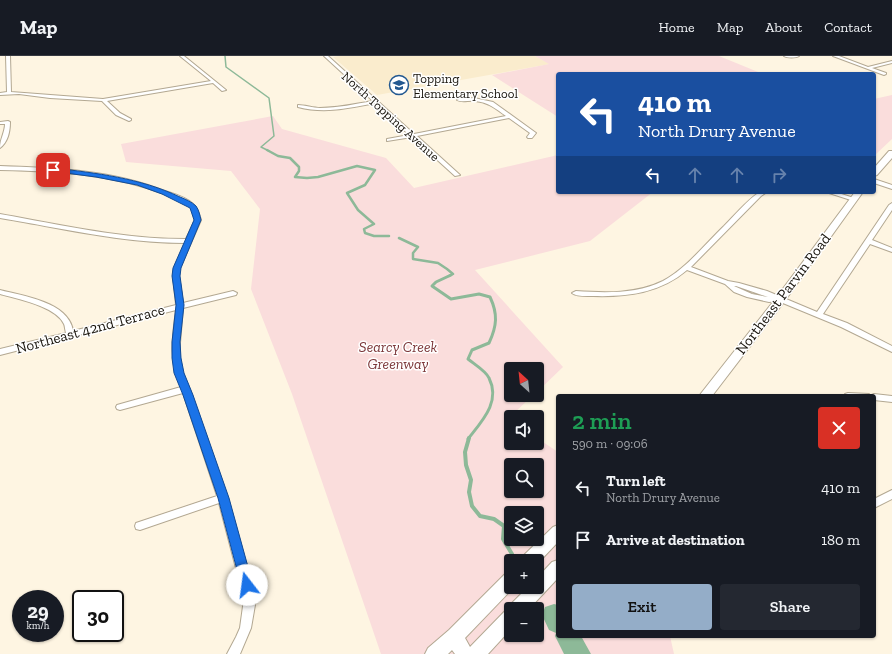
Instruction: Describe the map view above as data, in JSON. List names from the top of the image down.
{
  "streets": {
    "main road": ["Northeast Parvin Road"],
    "street": ["North Topping Avenue", "Northeast 42nd Terrace"]
  },
  "parks": ["Searcy Creek Greenway"],
  "places": {
    "school or university": ["Topping Elementary School"]
  },
  "north": "top left",
  "page": {
    "header": "Map",
    "nav": [
      "Home",
      "Map",
      "About",
      "Contact"
    ],
    "turn": ["410 m", "North Drury Avenue"],
    "map_buttons": ["+", "−"],
    "heading": ["2 min", "590 m · 09:06"],
    "list": [
      {
        "name": "Turn left",
        "note": "North Drury Avenue",
        "value": "410 m"
      },
      {
        "name": "Arrive at destination",
        "value": "180 m"
      }
    ],
    "buttons": ["Exit", "Share"],
    "speed": "29 km/h",
    "limit": "30"
  }
}
